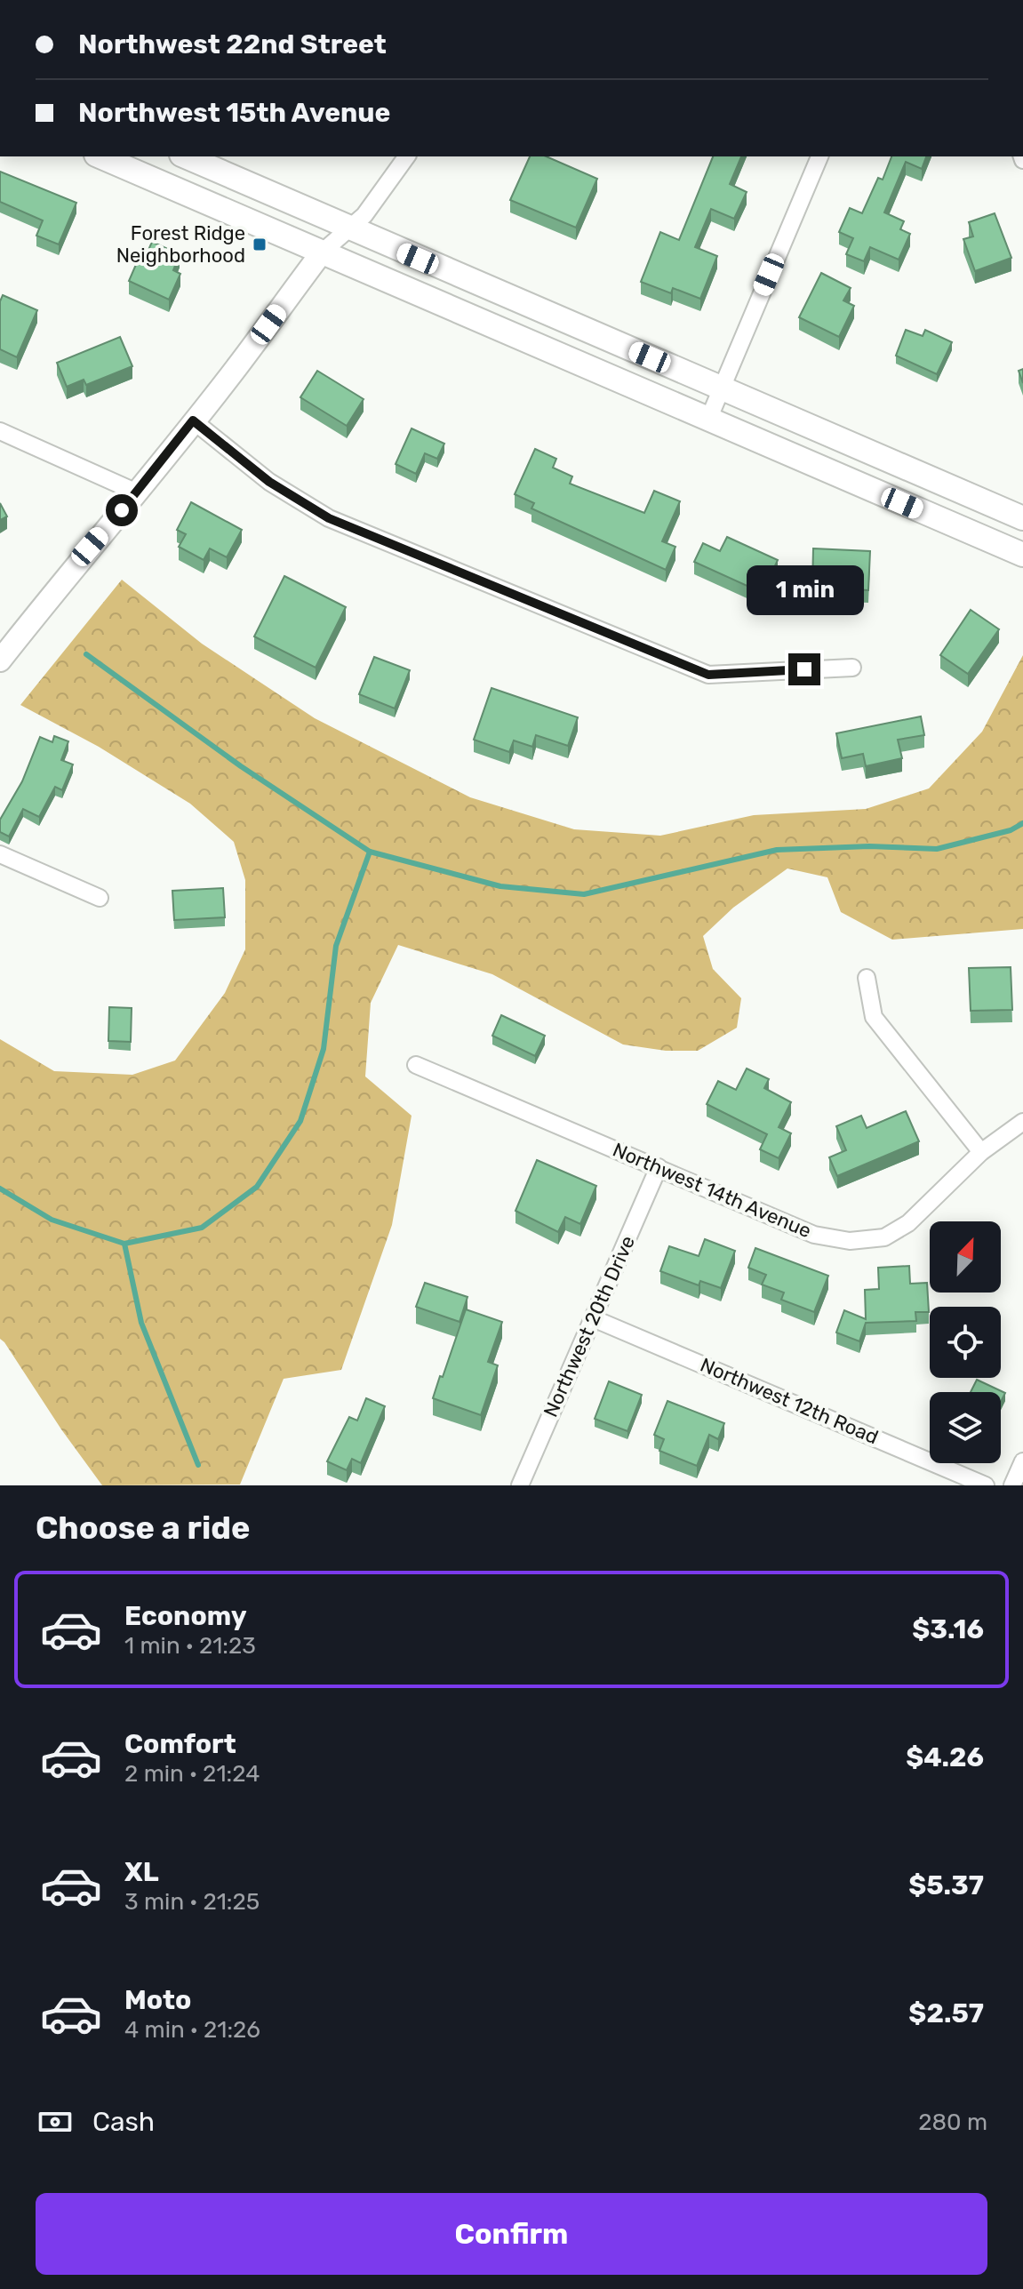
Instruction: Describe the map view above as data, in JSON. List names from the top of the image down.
{
  "streets": {
    "street": ["Northwest 14th Avenue", "Northwest 20th Drive", "Northwest 12th Road"]
  },
  "crossings": [
    ["Northwest 14th Avenue", "Northwest 20th Drive"],
    ["Northwest 20th Drive", "Northwest 12th Road"]
  ],
  "places": {
    "transit": ["Forest Ridge Neighborhood"]
  },
  "north": "top right",
  "page": {
    "banner": ["Northwest 22nd Street", "Northwest 15th Avenue"],
    "bubble": "1 min",
    "heading": "Choose a ride",
    "list": [
      {
        "name": "Economy",
        "note": "1 min · 21:23",
        "value": "$3.16"
      },
      {
        "name": "Comfort",
        "note": "2 min · 21:24",
        "value": "$4.26"
      },
      {
        "name": "XL",
        "note": "3 min · 21:25",
        "value": "$5.37"
      },
      {
        "name": "Moto",
        "note": "4 min · 21:26",
        "value": "$2.57"
      }
    ],
    "pay": ["Cash", "280 m"],
    "buttons": "Confirm"
  }
}
